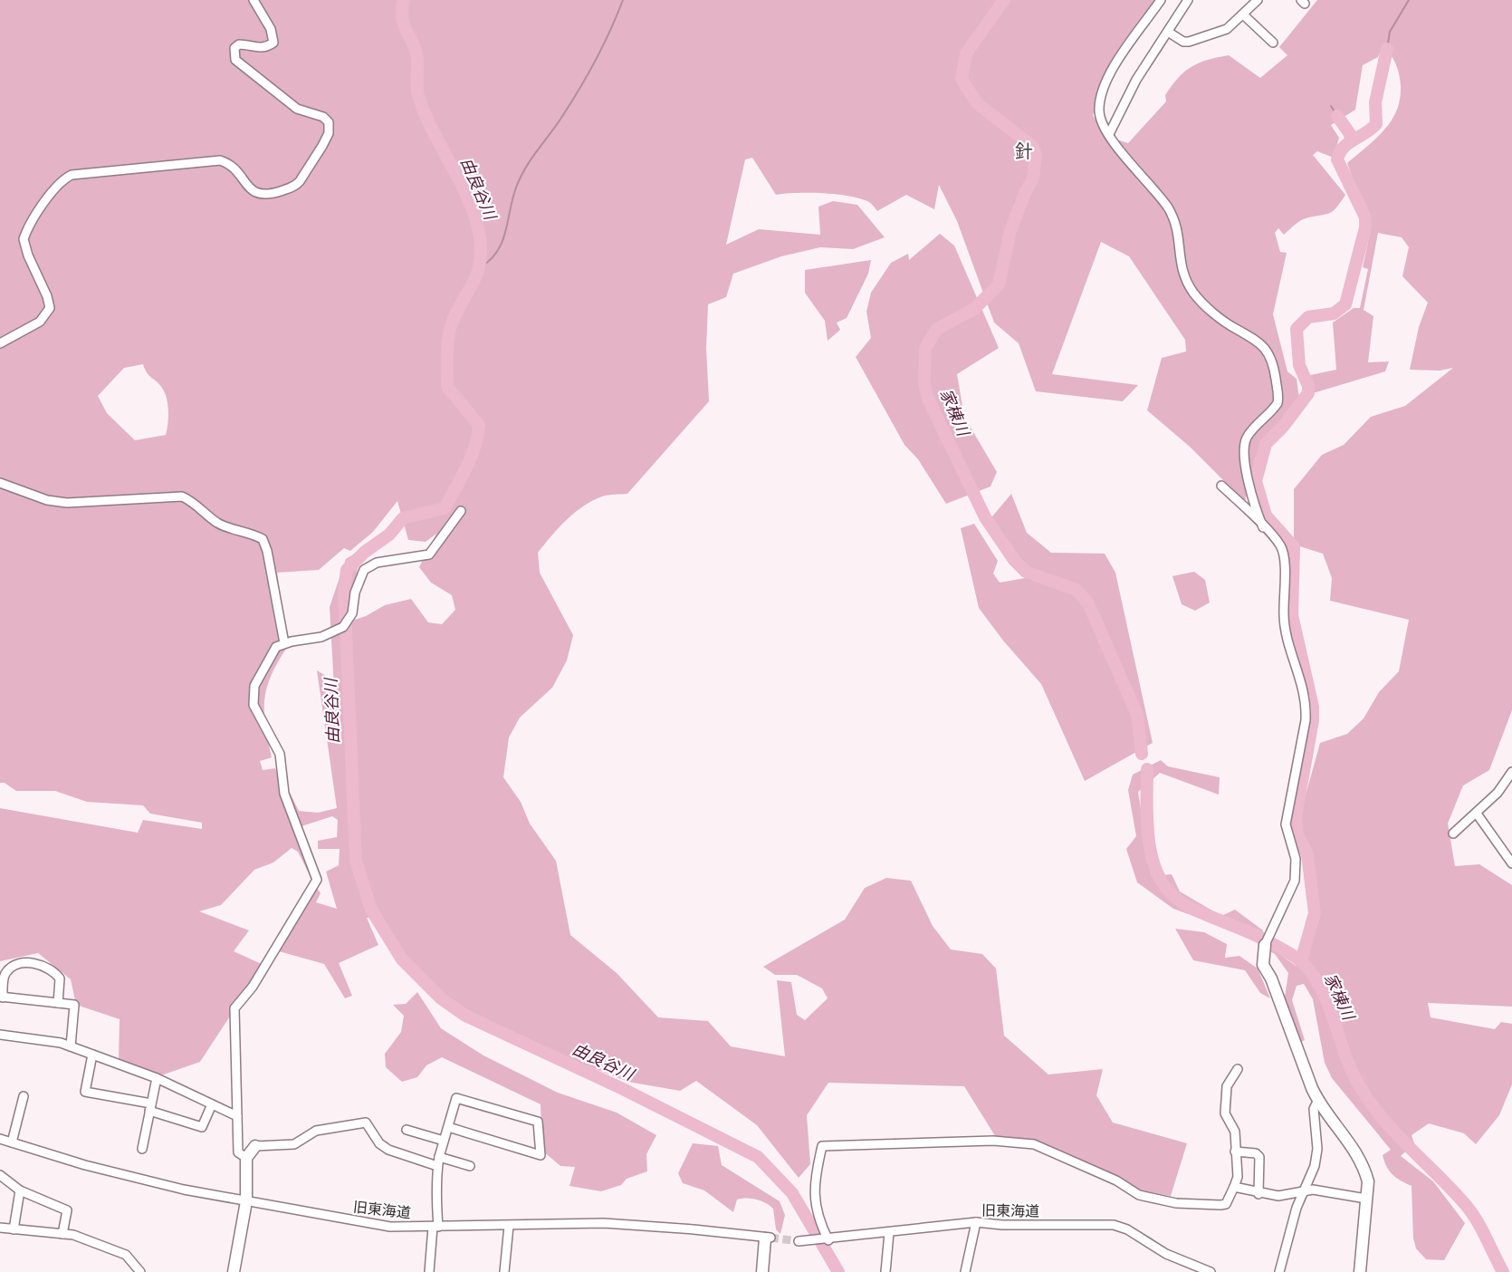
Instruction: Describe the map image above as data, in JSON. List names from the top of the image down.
{
  "streets": {
    "street": ["旧東海道"]
  },
  "districts": ["針"],
  "water": ["由良谷川", "家棟川"]
}
